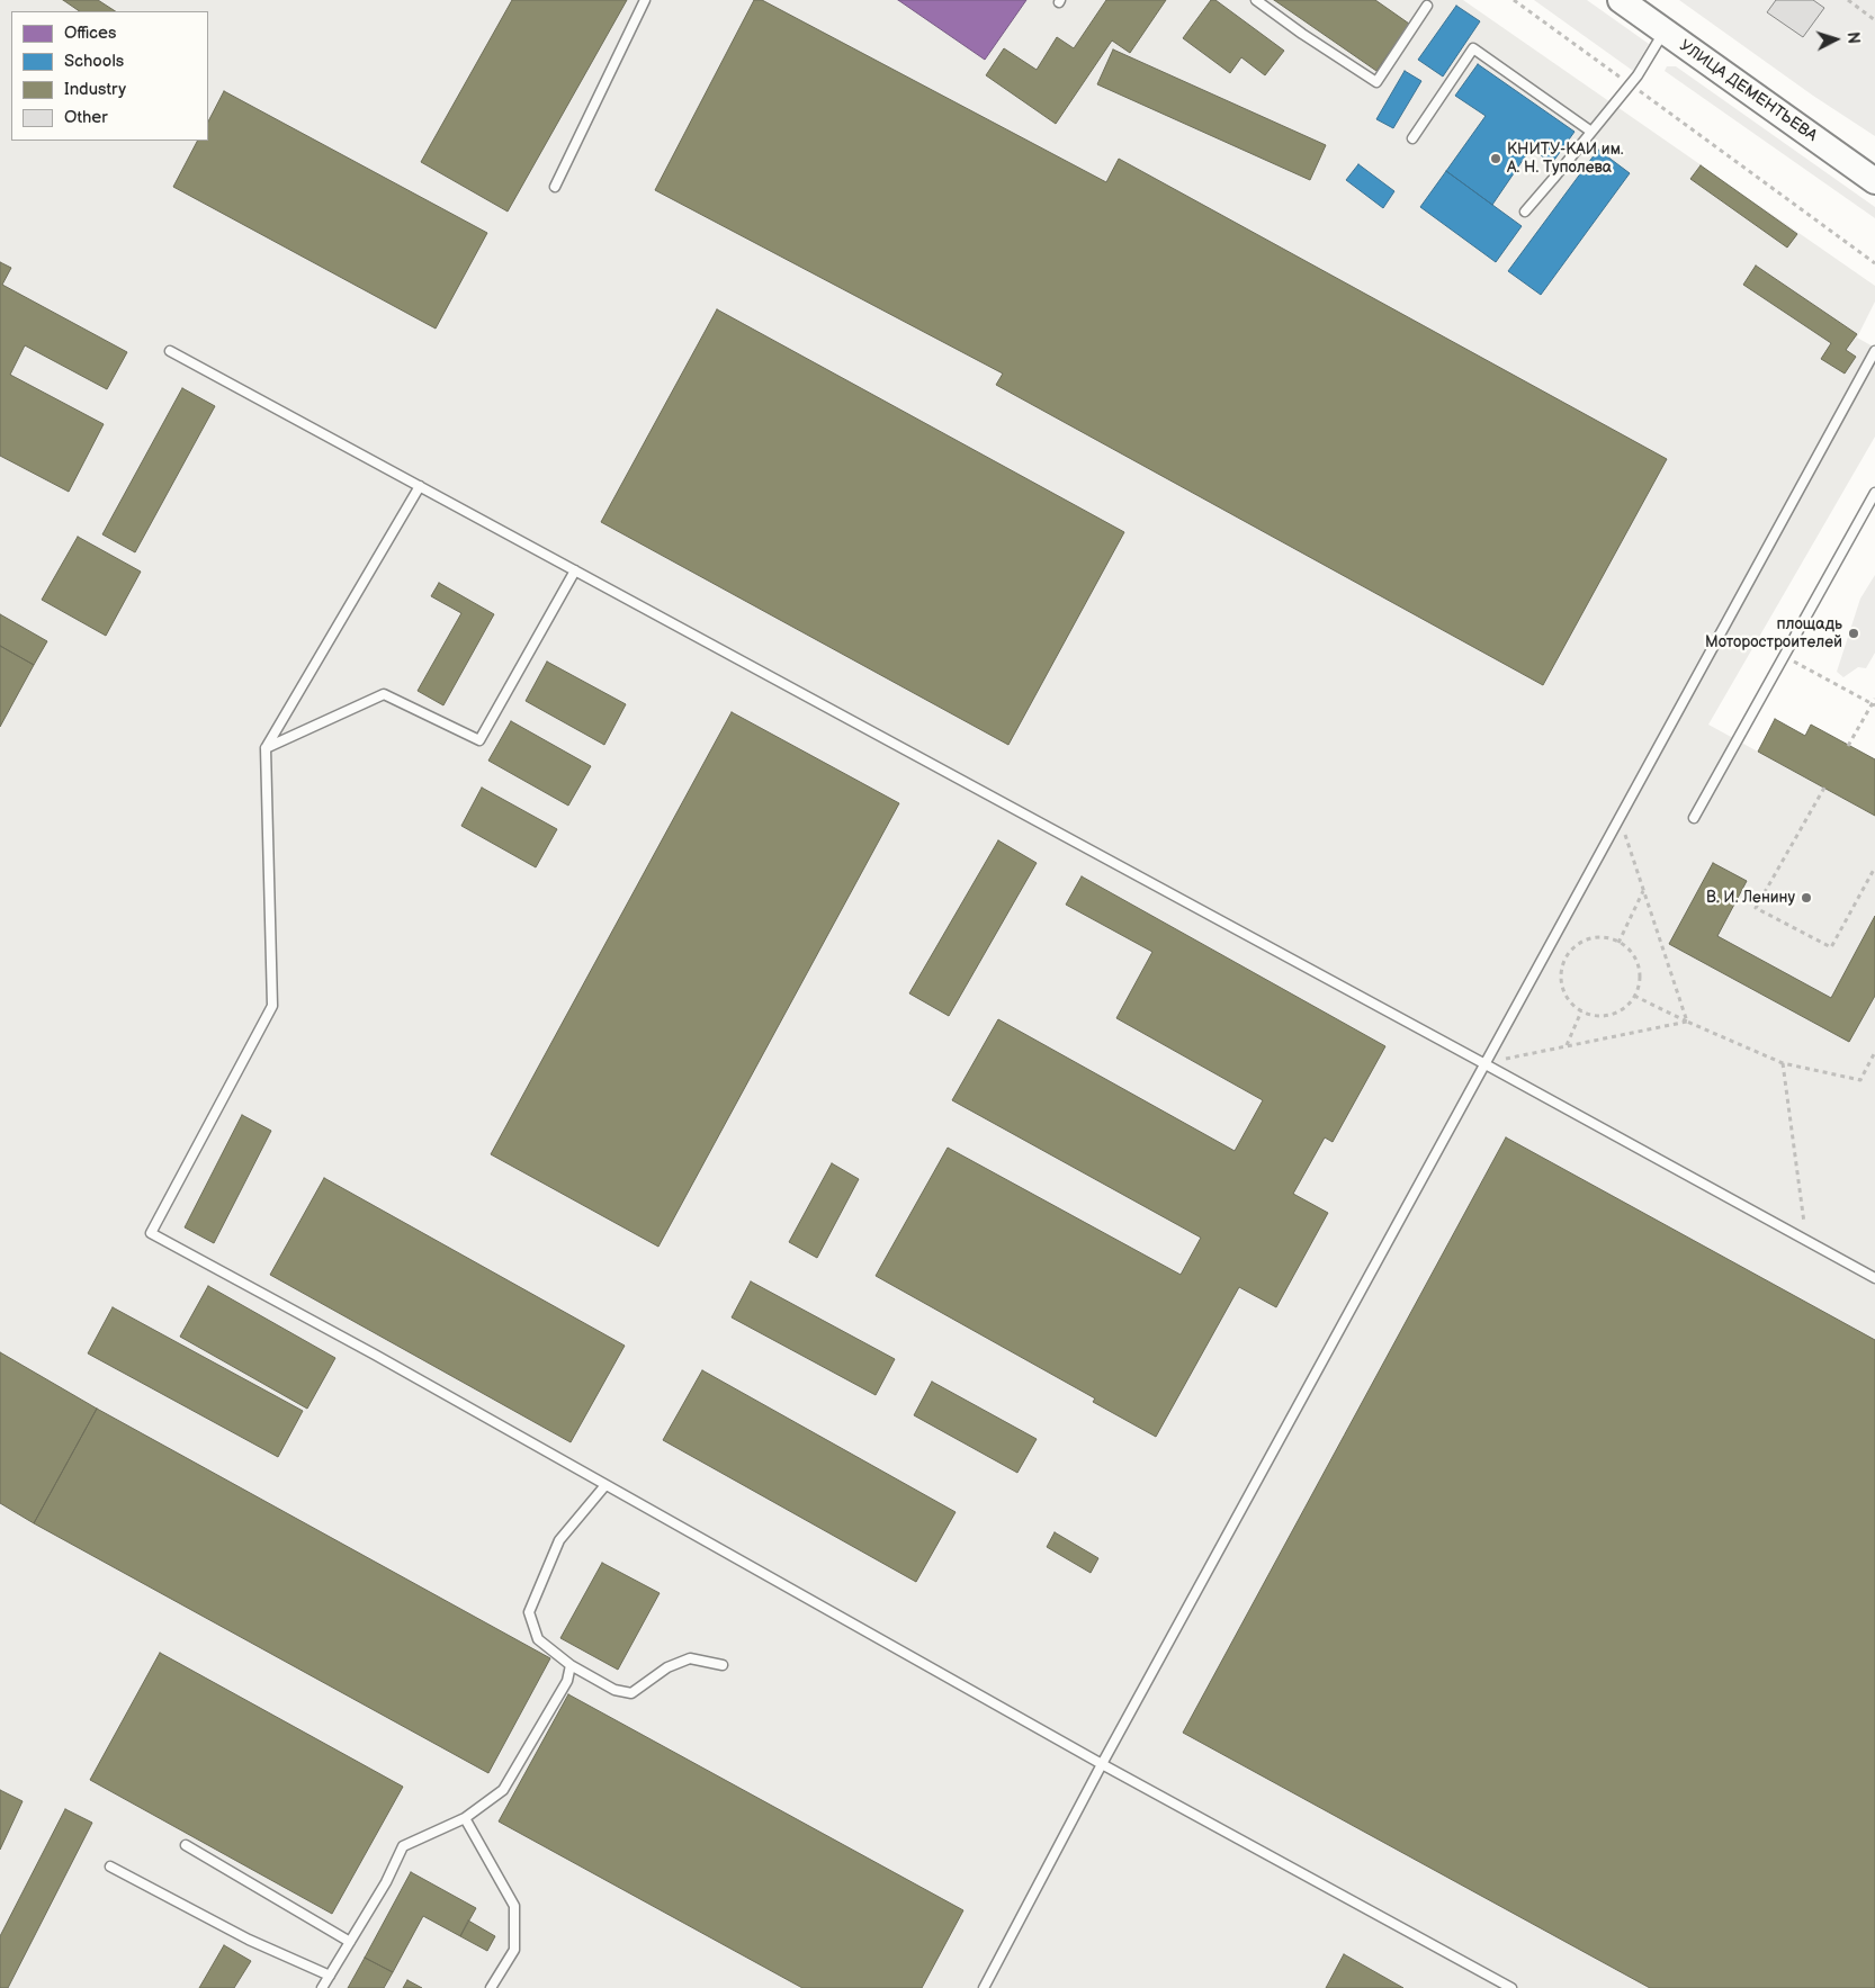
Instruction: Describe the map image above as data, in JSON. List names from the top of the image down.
{
  "streets": {
    "main road": ["УЛИЦА ДЕМЕНТЬЕВА"]
  },
  "places": ["КНИТУ-КАИ им. А. Н. Туполева", "площадь Моторостроителей", "В. И. Ленину"],
  "legend": [
    "Offices",
    "Schools",
    "Industry",
    "Other"
  ],
  "north": "right"
}
